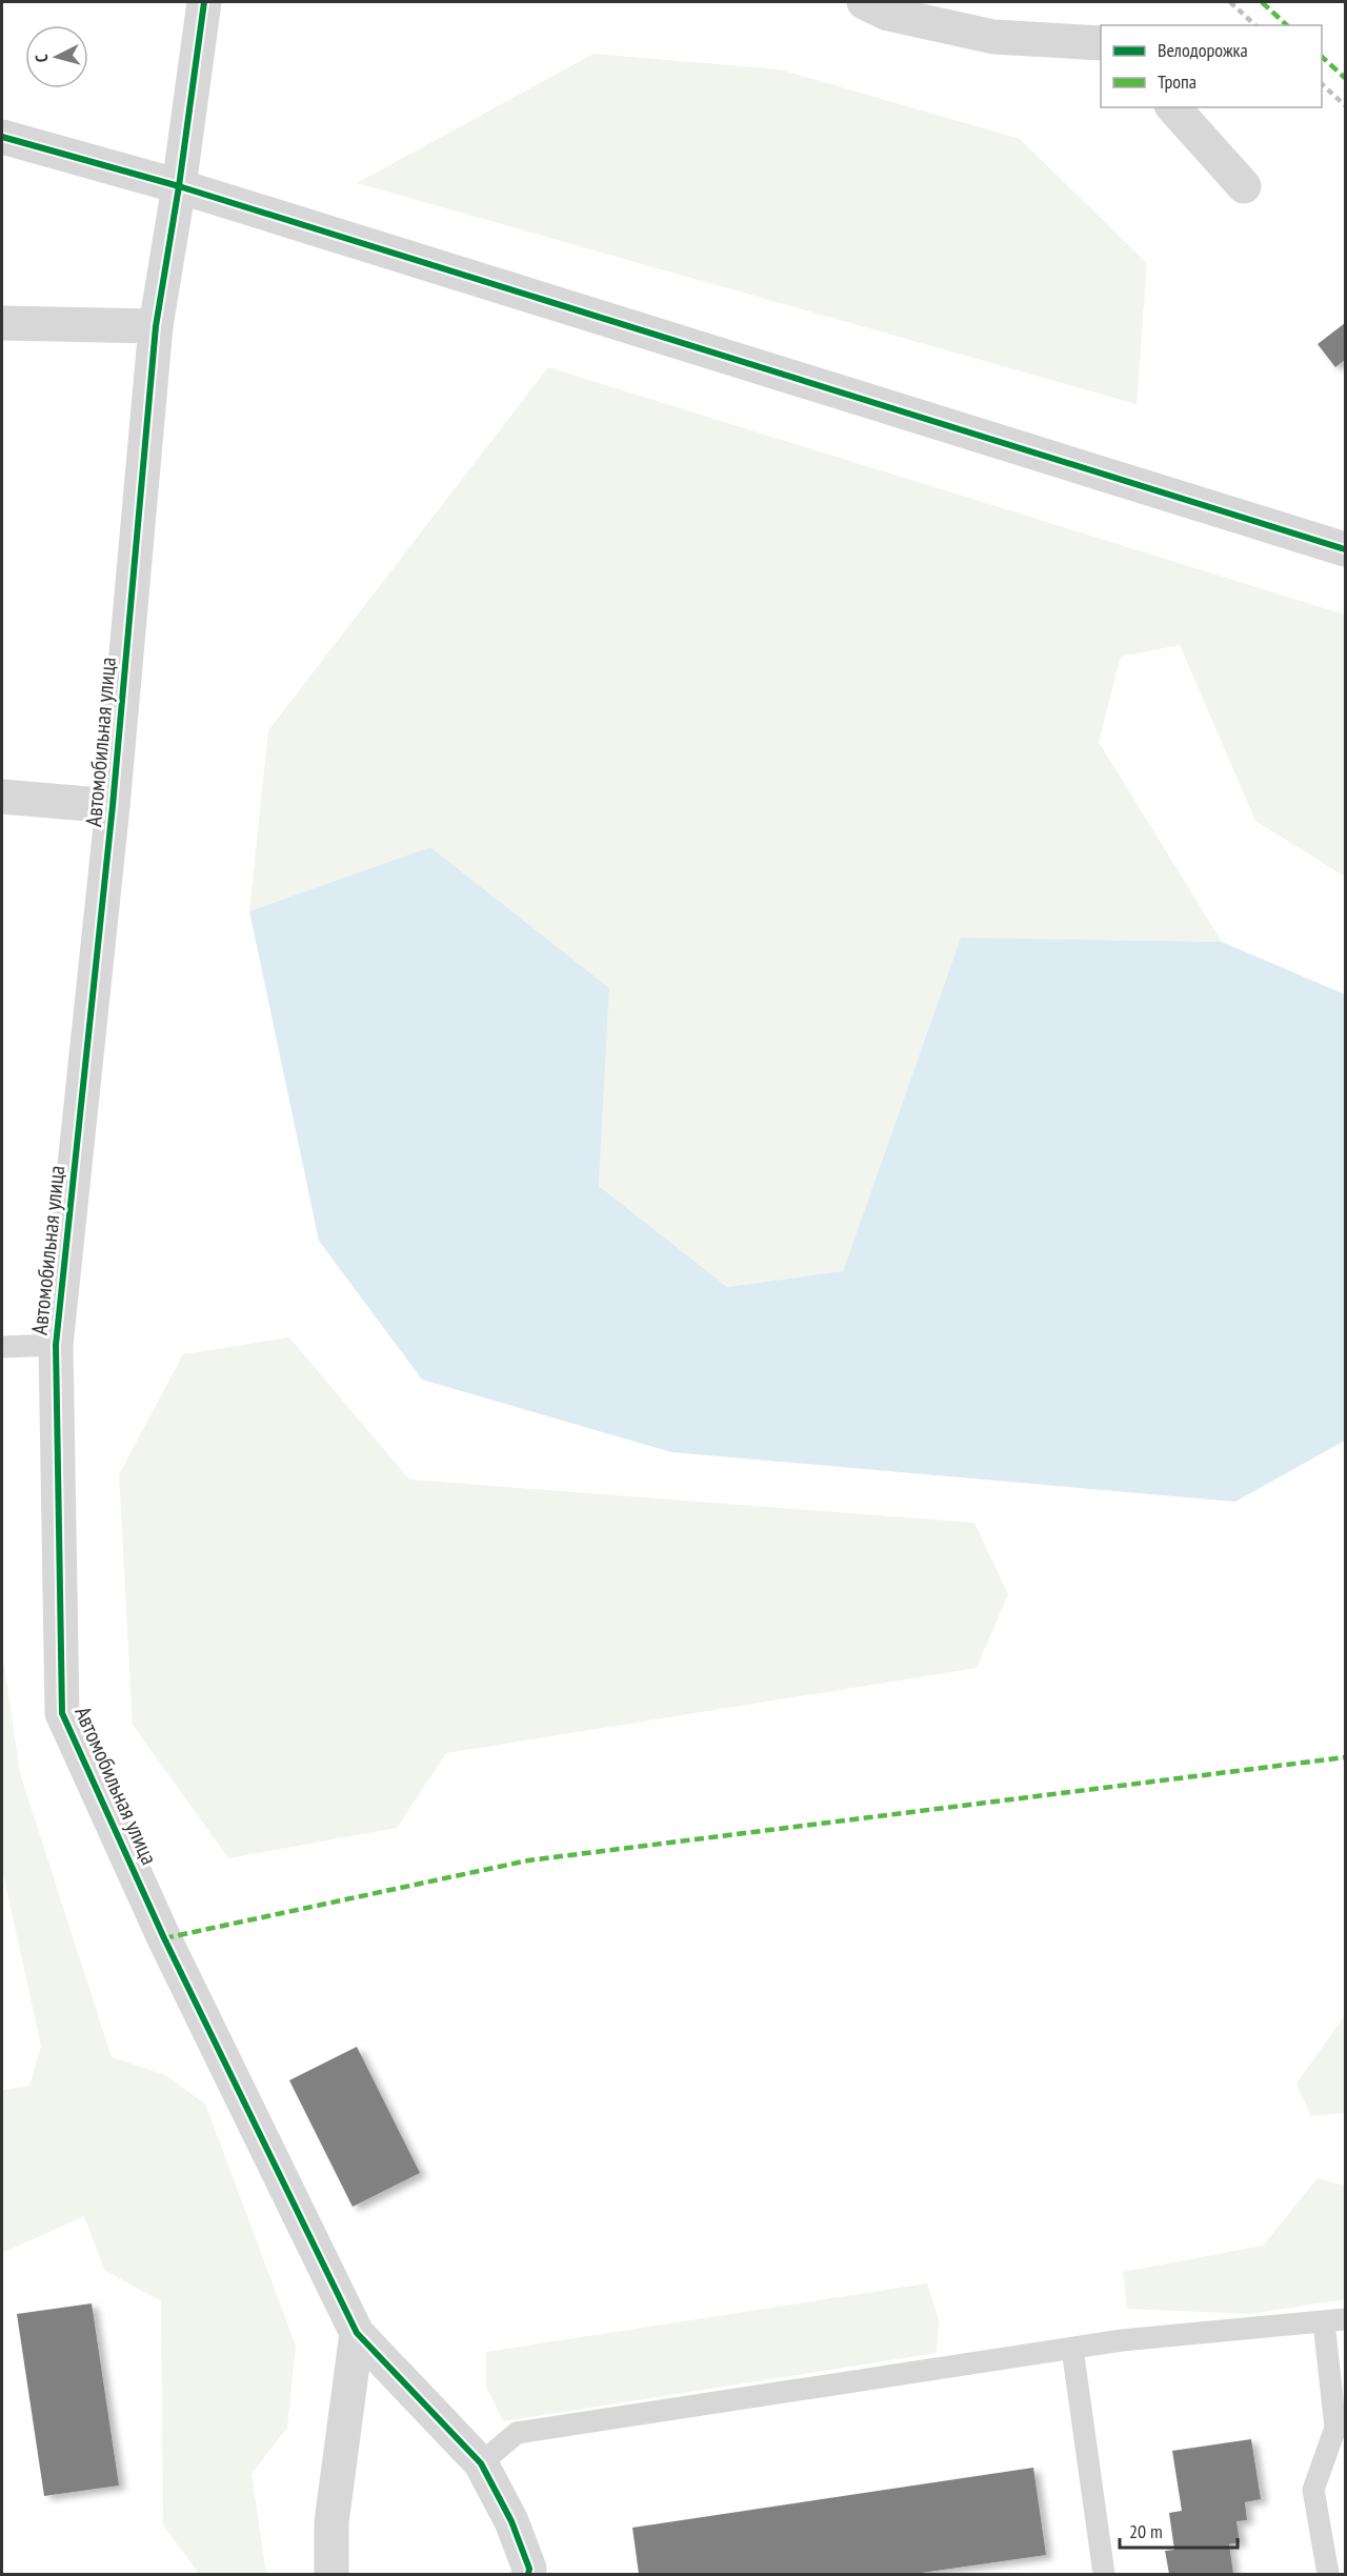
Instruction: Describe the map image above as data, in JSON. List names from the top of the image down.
{
  "streets": {
    "street": ["Автомобильная улица"]
  },
  "legend": ["Велодорожка", "Тропа"],
  "scale_bar": "20 m",
  "north": "left"
}
